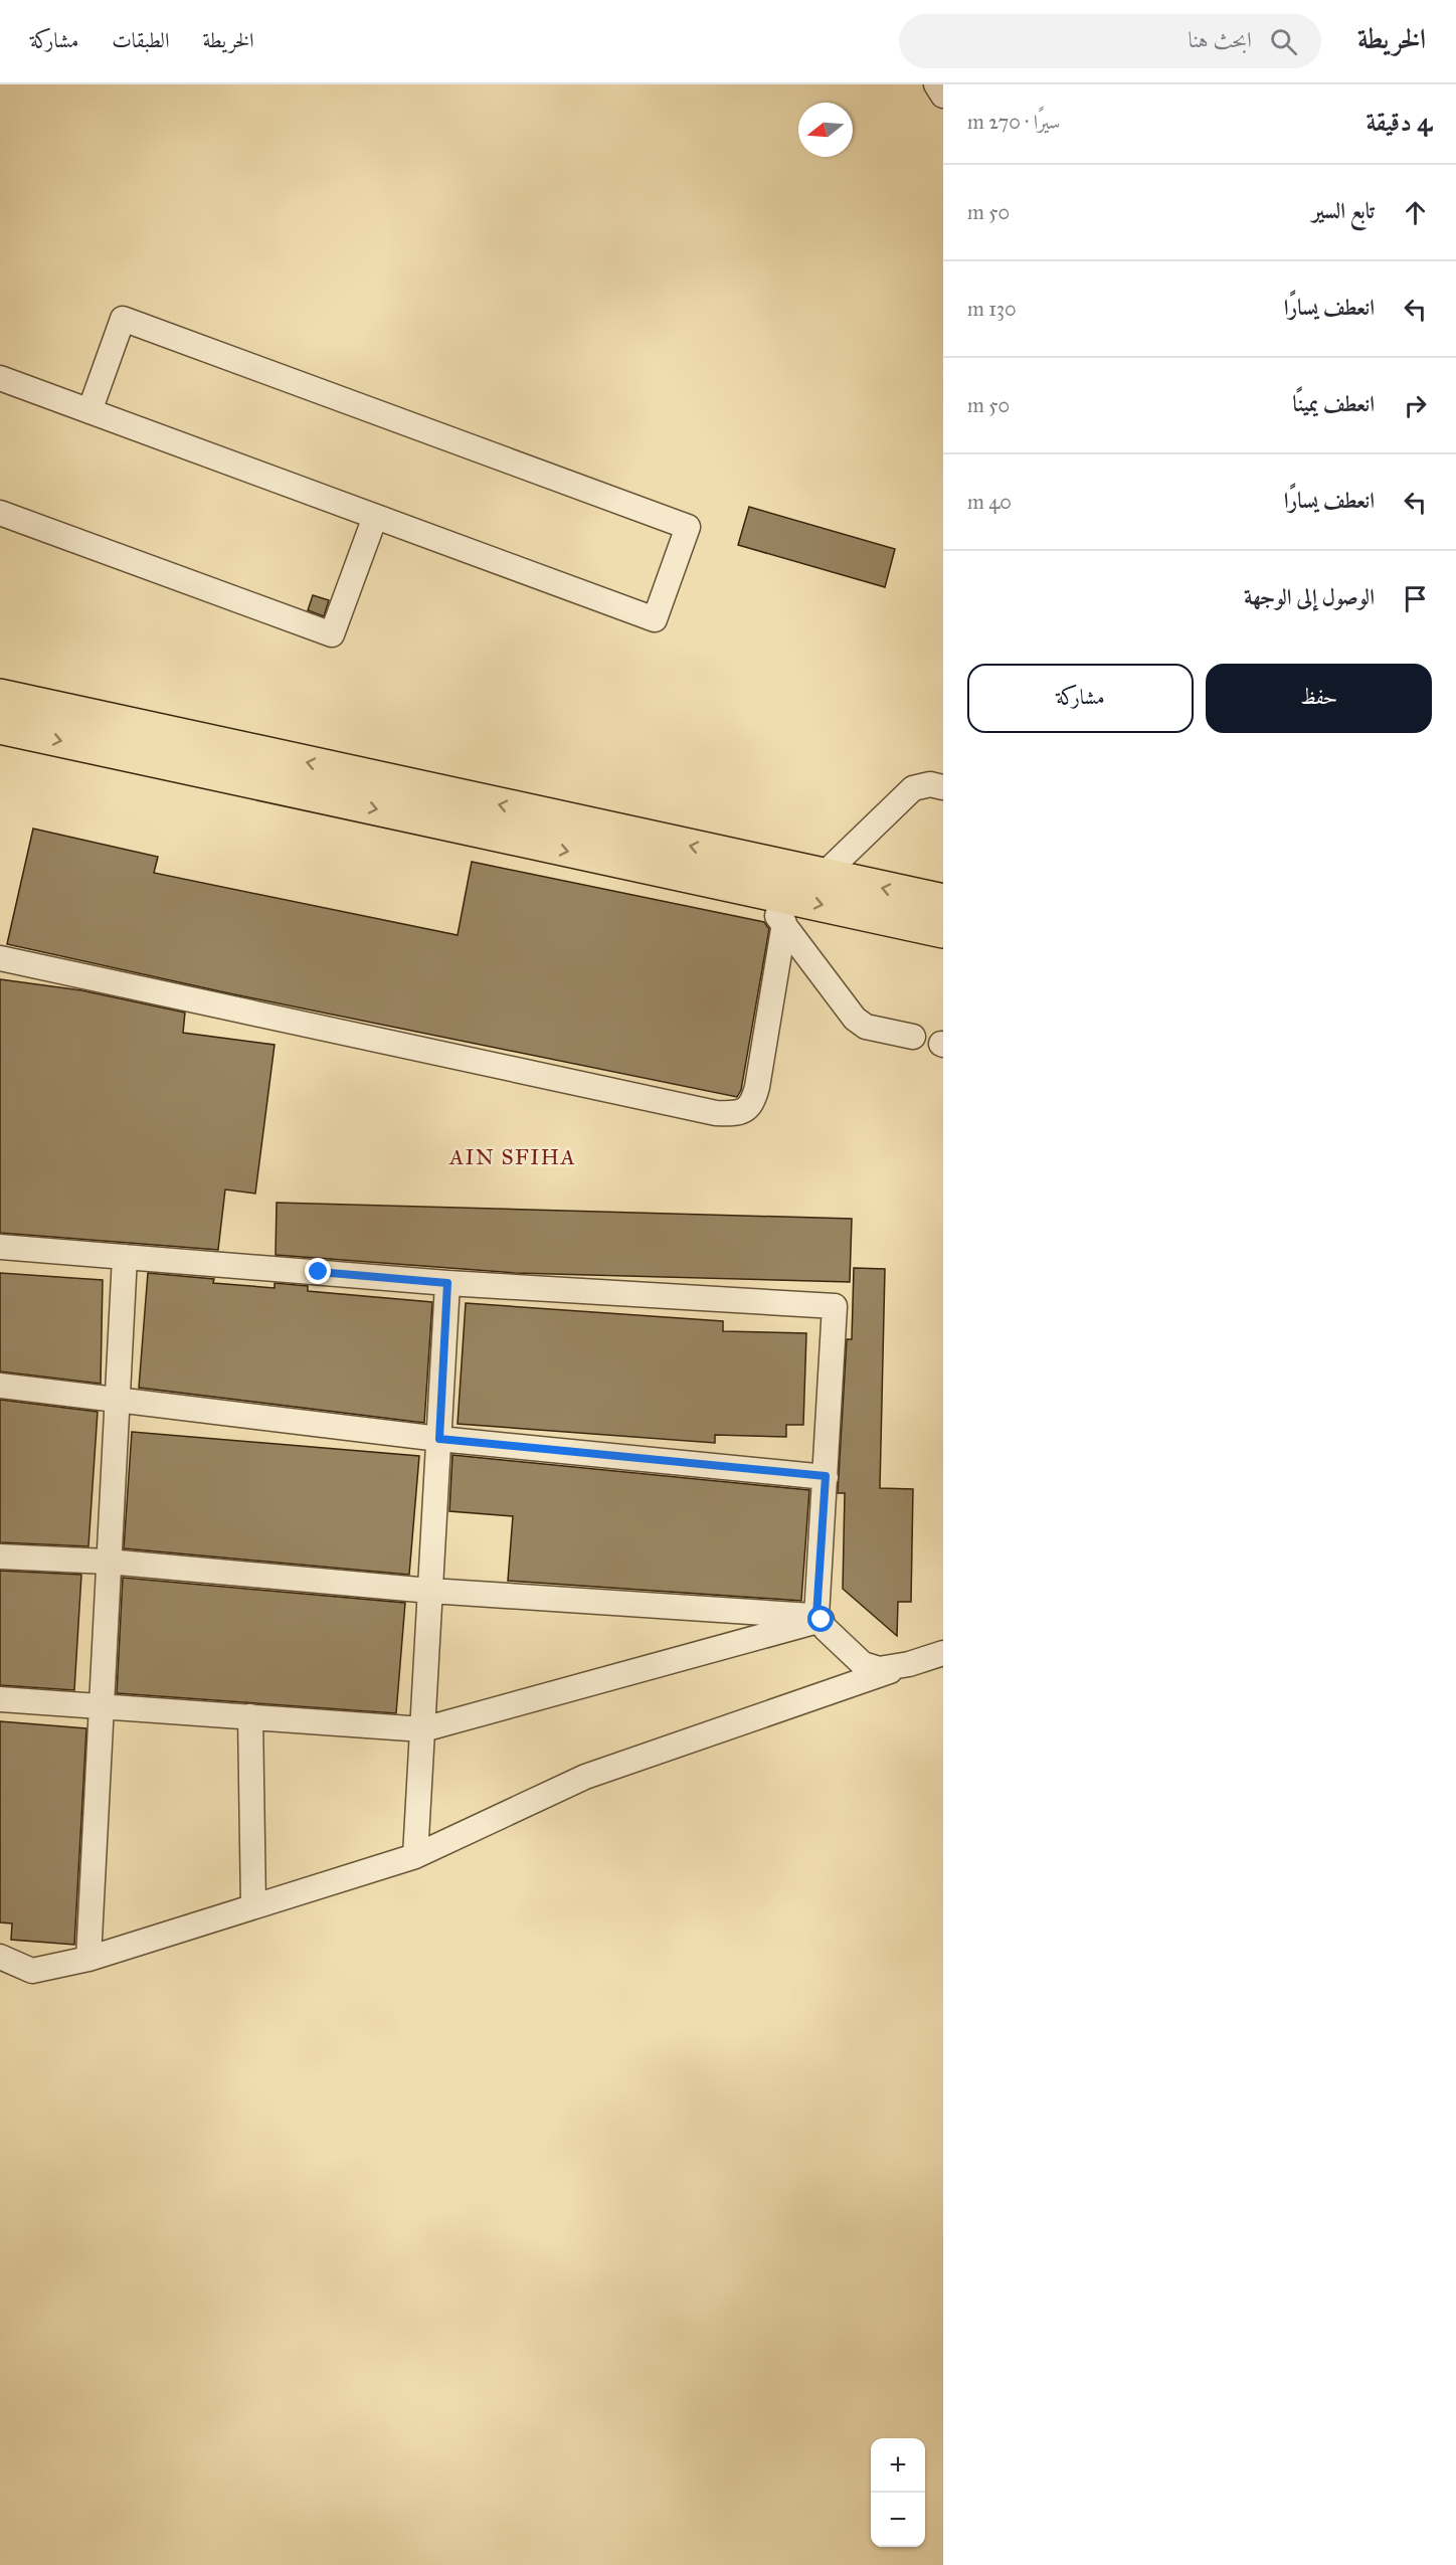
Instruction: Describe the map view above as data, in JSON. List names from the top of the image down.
{
  "districts": ["AIN SFIHA"],
  "north": "left",
  "page": {
    "header": "الخريطة",
    "search": "ابحث هنا",
    "nav": ["الخريطة", "الطبقات", "مشاركة"],
    "heading": ["4 دقيقة", "سيرًا · 270 m"],
    "list": [
      ["تابع السير", "50 m"],
      ["انعطف يسارًا", "130 m"],
      ["انعطف يمينًا", "50 m"],
      ["انعطف يسارًا", "40 m"],
      "الوصول إلى الوجهة"
    ],
    "buttons": ["حفظ", "مشاركة"],
    "map_buttons": ["+", "−"]
  }
}
